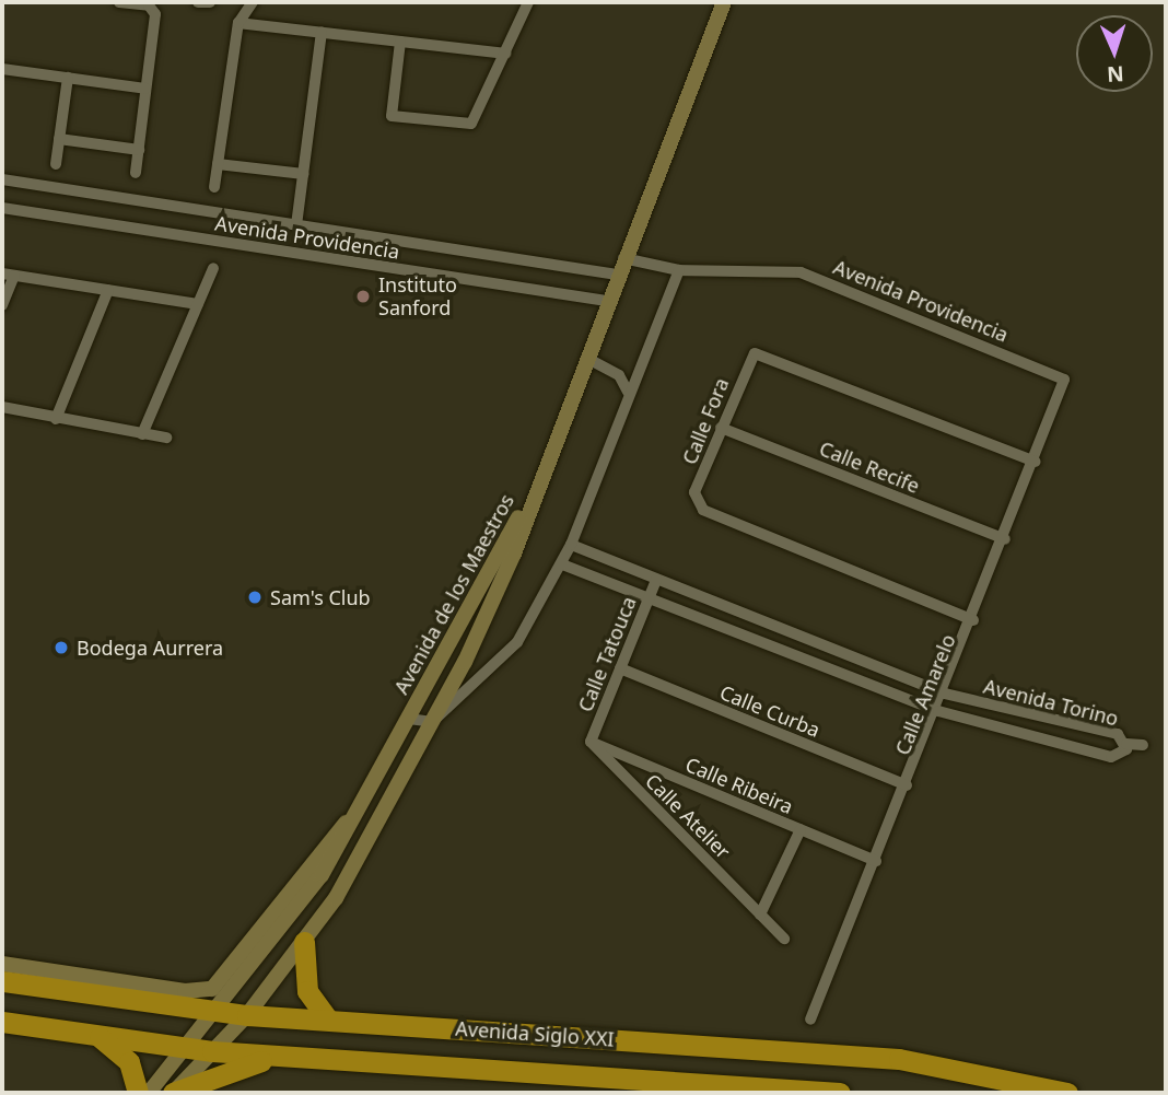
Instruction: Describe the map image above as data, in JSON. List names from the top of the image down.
{
  "streets": {
    "highway": ["Avenida Siglo XXI"],
    "main road": ["Avenida de los Maestros"],
    "street": [
      "Avenida Providencia",
      "Calle Fora",
      "Calle Recife",
      "Calle Tatouca",
      "Calle Amarelo",
      "Avenida Torino",
      "Calle Curba",
      "Calle Ribeira",
      "Calle Atelier"
    ]
  },
  "crossings": [
    ["Avenida Providencia", "Calle Amarelo"],
    ["Calle Fora", "Calle Recife"],
    ["Calle Fora", "Calle Amarelo"],
    ["Calle Recife", "Calle Amarelo"],
    ["Avenida de los Maestros", "Avenida Siglo XXI"],
    ["Calle Tatouca", "Avenida Torino"],
    ["Calle Tatouca", "Calle Curba"],
    ["Calle Tatouca", "Calle Ribeira"],
    ["Calle Tatouca", "Calle Atelier"],
    ["Calle Amarelo", "Avenida Torino"],
    ["Calle Amarelo", "Calle Curba"],
    ["Calle Amarelo", "Calle Ribeira"],
    ["Calle Ribeira", "Calle Atelier"]
  ],
  "places": ["Instituto Sanford", "Sam's Club", "Bodega Aurrera"],
  "north": "bottom"
}
